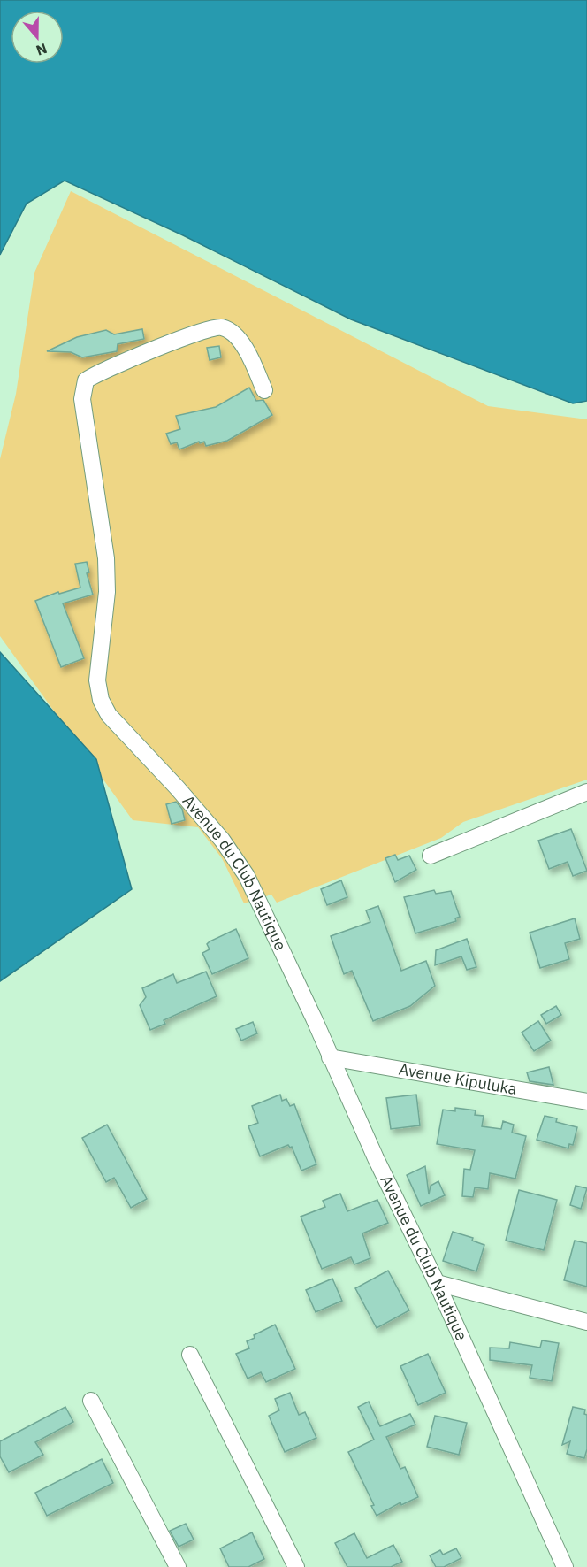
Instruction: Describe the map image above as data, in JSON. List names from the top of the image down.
{
  "streets": {
    "street": ["Avenue du Club Nautique", "Avenue Kipuluka"]
  },
  "crossings": [
    ["Avenue du Club Nautique", "Avenue Kipuluka"]
  ],
  "north": "bottom"
}
